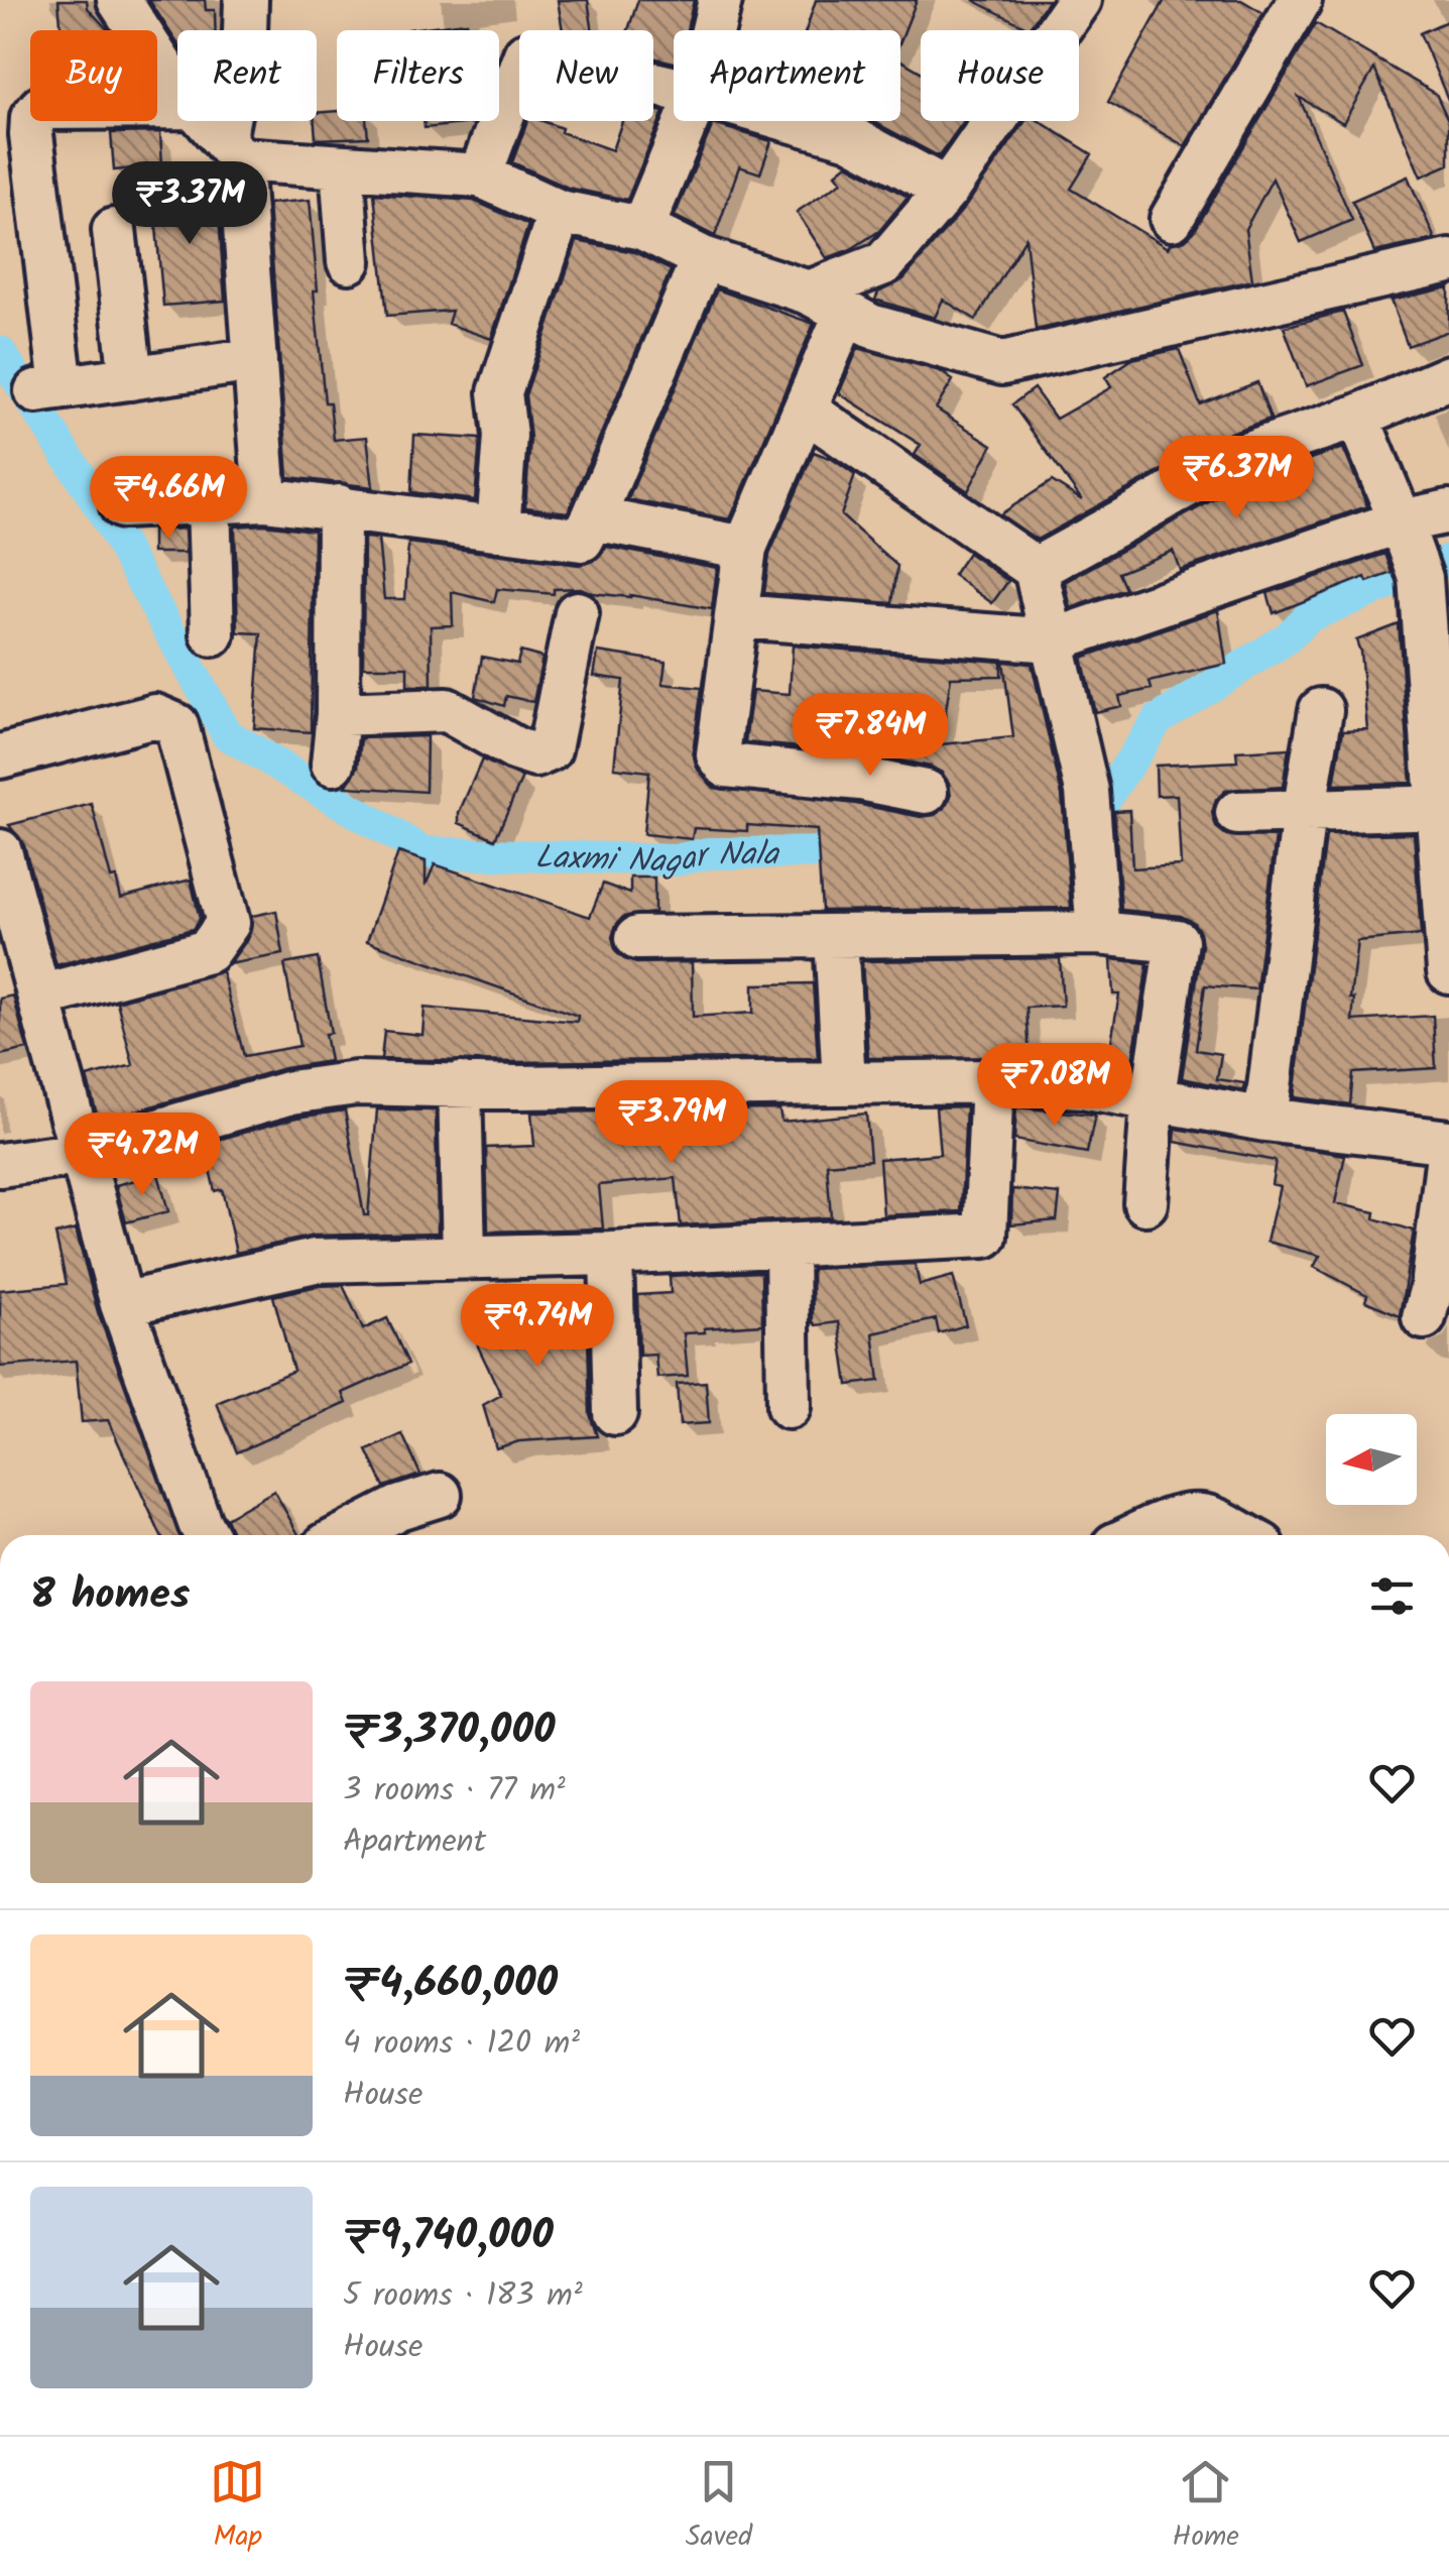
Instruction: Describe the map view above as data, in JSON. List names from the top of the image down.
{
  "water": ["Laxmi Nagar Nala"],
  "north": "left",
  "page": {
    "chip": [
      "Buy",
      "Rent",
      "Filters",
      "New",
      "Apartment",
      "House"
    ],
    "price": [
      "₹3.37M",
      "₹6.37M",
      "₹4.66M",
      "₹7.84M",
      "₹7.08M",
      "₹3.79M",
      "₹4.72M",
      "₹9.74M"
    ],
    "heading": "8 homes",
    "list": [
      {
        "name": "₹3,370,000",
        "note": "3 rooms · 77 m² · Apartment"
      },
      {
        "name": "₹4,660,000",
        "note": "4 rooms · 120 m² · House"
      },
      {
        "name": "₹9,740,000",
        "note": "5 rooms · 183 m² · House"
      }
    ],
    "tabs": ["Map", "Saved", "Home"]
  }
}
